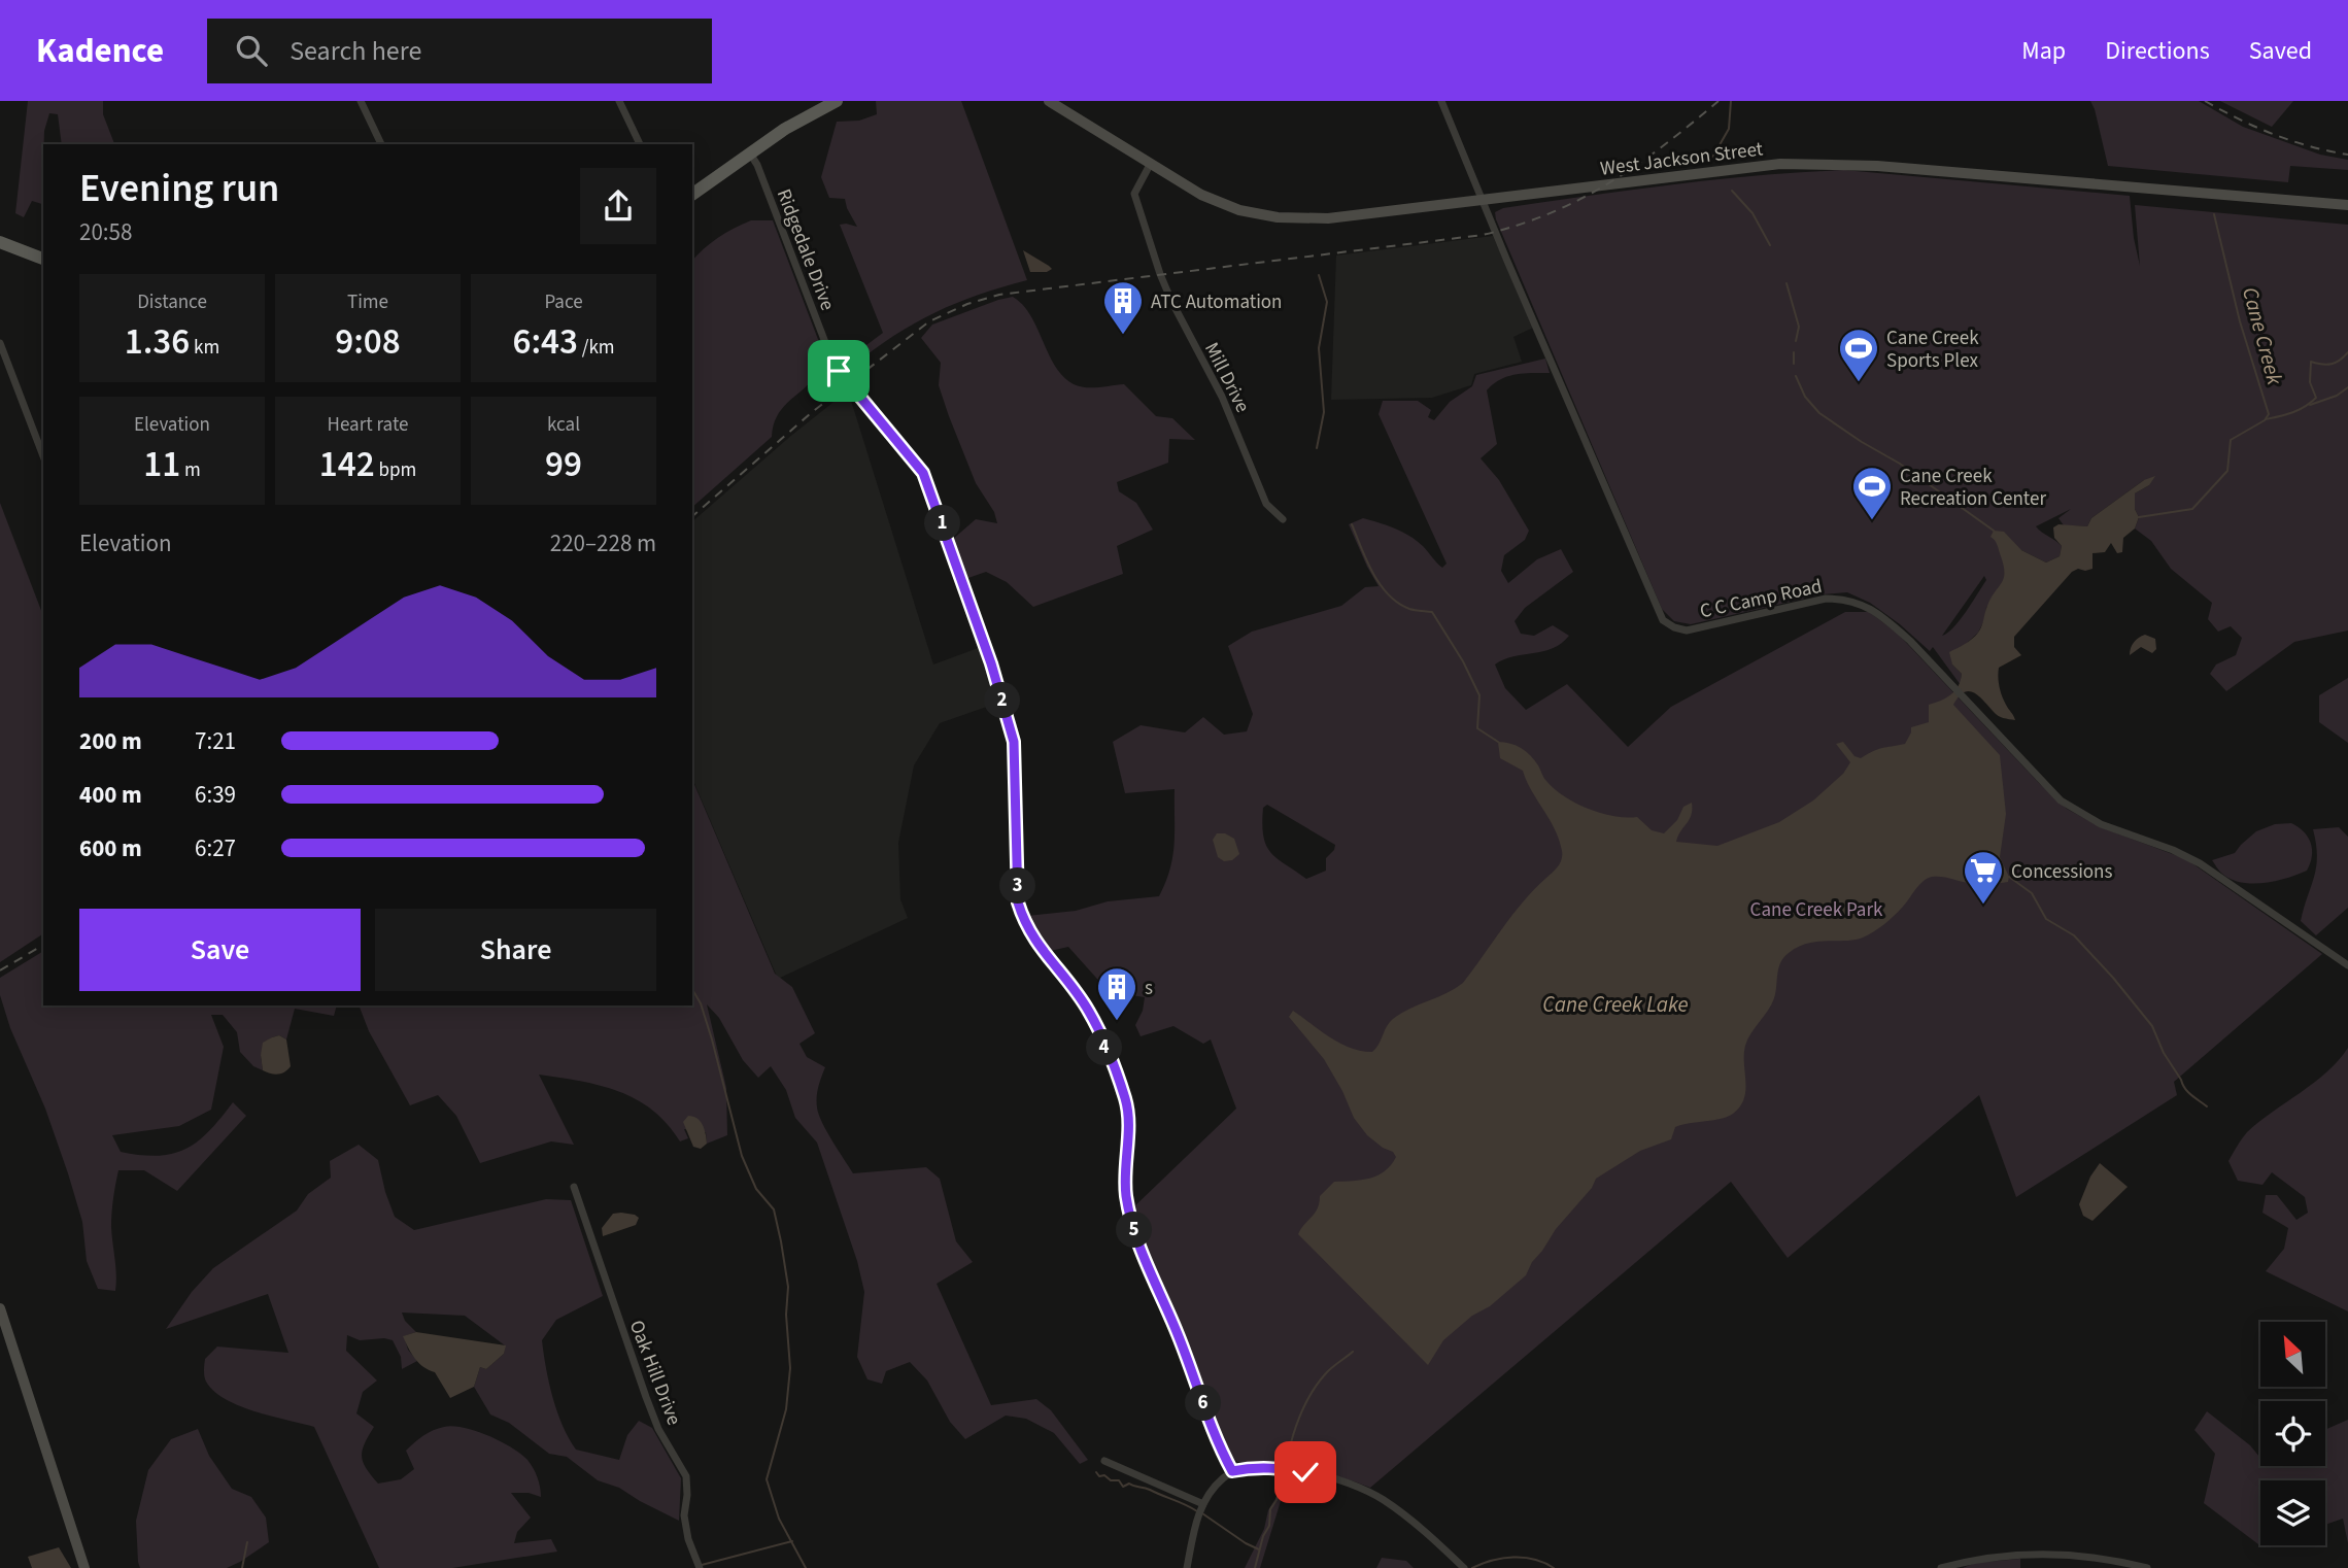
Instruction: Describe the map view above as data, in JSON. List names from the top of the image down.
{
  "streets": {
    "street": [
      "West Jackson Street",
      "Ridgedale Drive",
      "Mill Drive",
      "C C Camp Road",
      "Oak Hill Drive"
    ]
  },
  "crossings": [
    ["West Jackson Street", "Mill Drive"],
    ["West Jackson Street", "C C Camp Road"]
  ],
  "water": ["Cane Creek", "Cane Creek Lake"],
  "parks": ["Cane Creek Park"],
  "places": {
    "building": ["ATC Automation", "s"],
    "sports": ["Cane Creek Sports Plex", "Cane Creek Recreation Center"],
    "supermarket": ["Concessions"]
  },
  "north": "top left",
  "page": {
    "header": "Kadence",
    "search": "Search here",
    "nav": ["Map", "Directions", "Saved"],
    "heading": ["Evening run", "20:58"],
    "stats": [
      ["Distance", "1.36 km"],
      ["Time", "9:08"],
      ["Pace", "6:43 /km"],
      ["Elevation", "11 m"],
      ["Heart rate", "142 bpm"],
      ["kcal", "99"]
    ],
    "pins": [
      "1",
      "2",
      "3",
      "4",
      "5",
      "6"
    ],
    "chart": ["Elevation", "220–228 m"],
    "list": [
      {
        "name": "200 m",
        "note": "7:21"
      },
      {
        "name": "400 m",
        "note": "6:39"
      },
      {
        "name": "600 m",
        "note": "6:27"
      }
    ],
    "buttons": ["Save", "Share"]
  }
}
